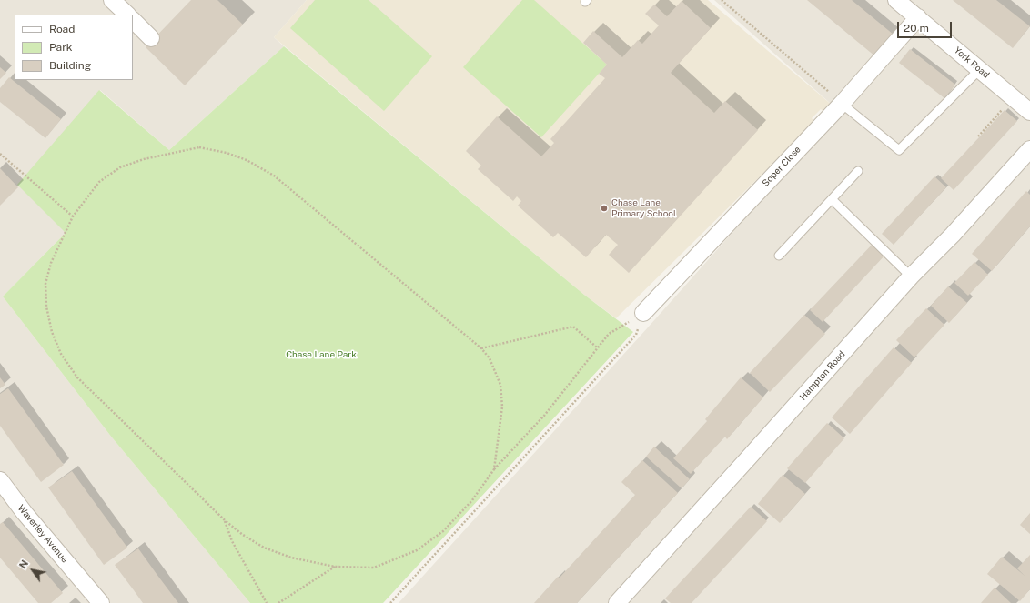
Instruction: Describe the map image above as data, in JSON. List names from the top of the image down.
{
  "streets": {
    "street": [
      "York Road",
      "Soper Close",
      "Hampton Road",
      "Waverley Avenue"
    ]
  },
  "crossings": [
    ["York Road", "Soper Close"]
  ],
  "parks": ["Chase Lane Park"],
  "places": ["Chase Lane Primary School"],
  "legend": ["Road", "Park", "Building"],
  "scale_bar": "20 m",
  "north": "top left"
}
